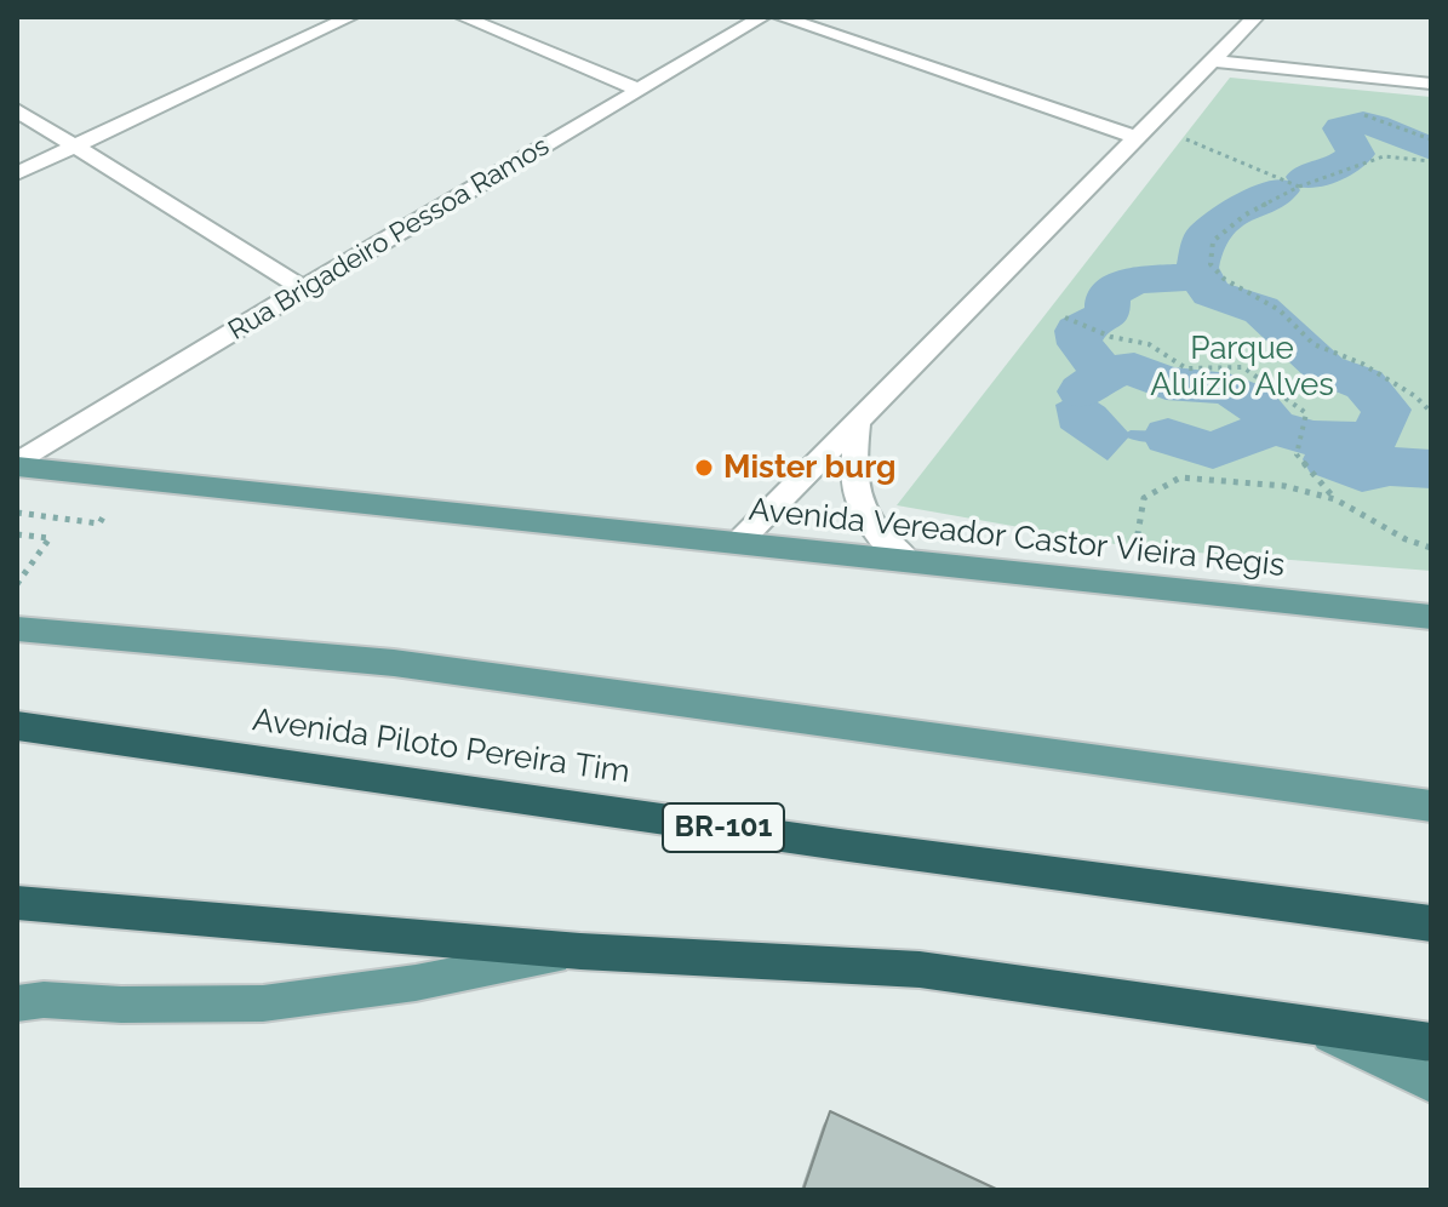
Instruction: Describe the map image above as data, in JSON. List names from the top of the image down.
{
  "streets": {
    "highway": ["Avenida Piloto Pereira Tim", "BR-101"],
    "main road": ["Avenida Vereador Castor Vieira Regis"],
    "street": ["Rua Brigadeiro Pessoa Ramos"]
  },
  "crossings": [
    ["Rua Brigadeiro Pessoa Ramos", "Avenida Vereador Castor Vieira Regis"]
  ],
  "parks": ["Parque Aluízio Alves"],
  "places": ["Mister burg"]
}
